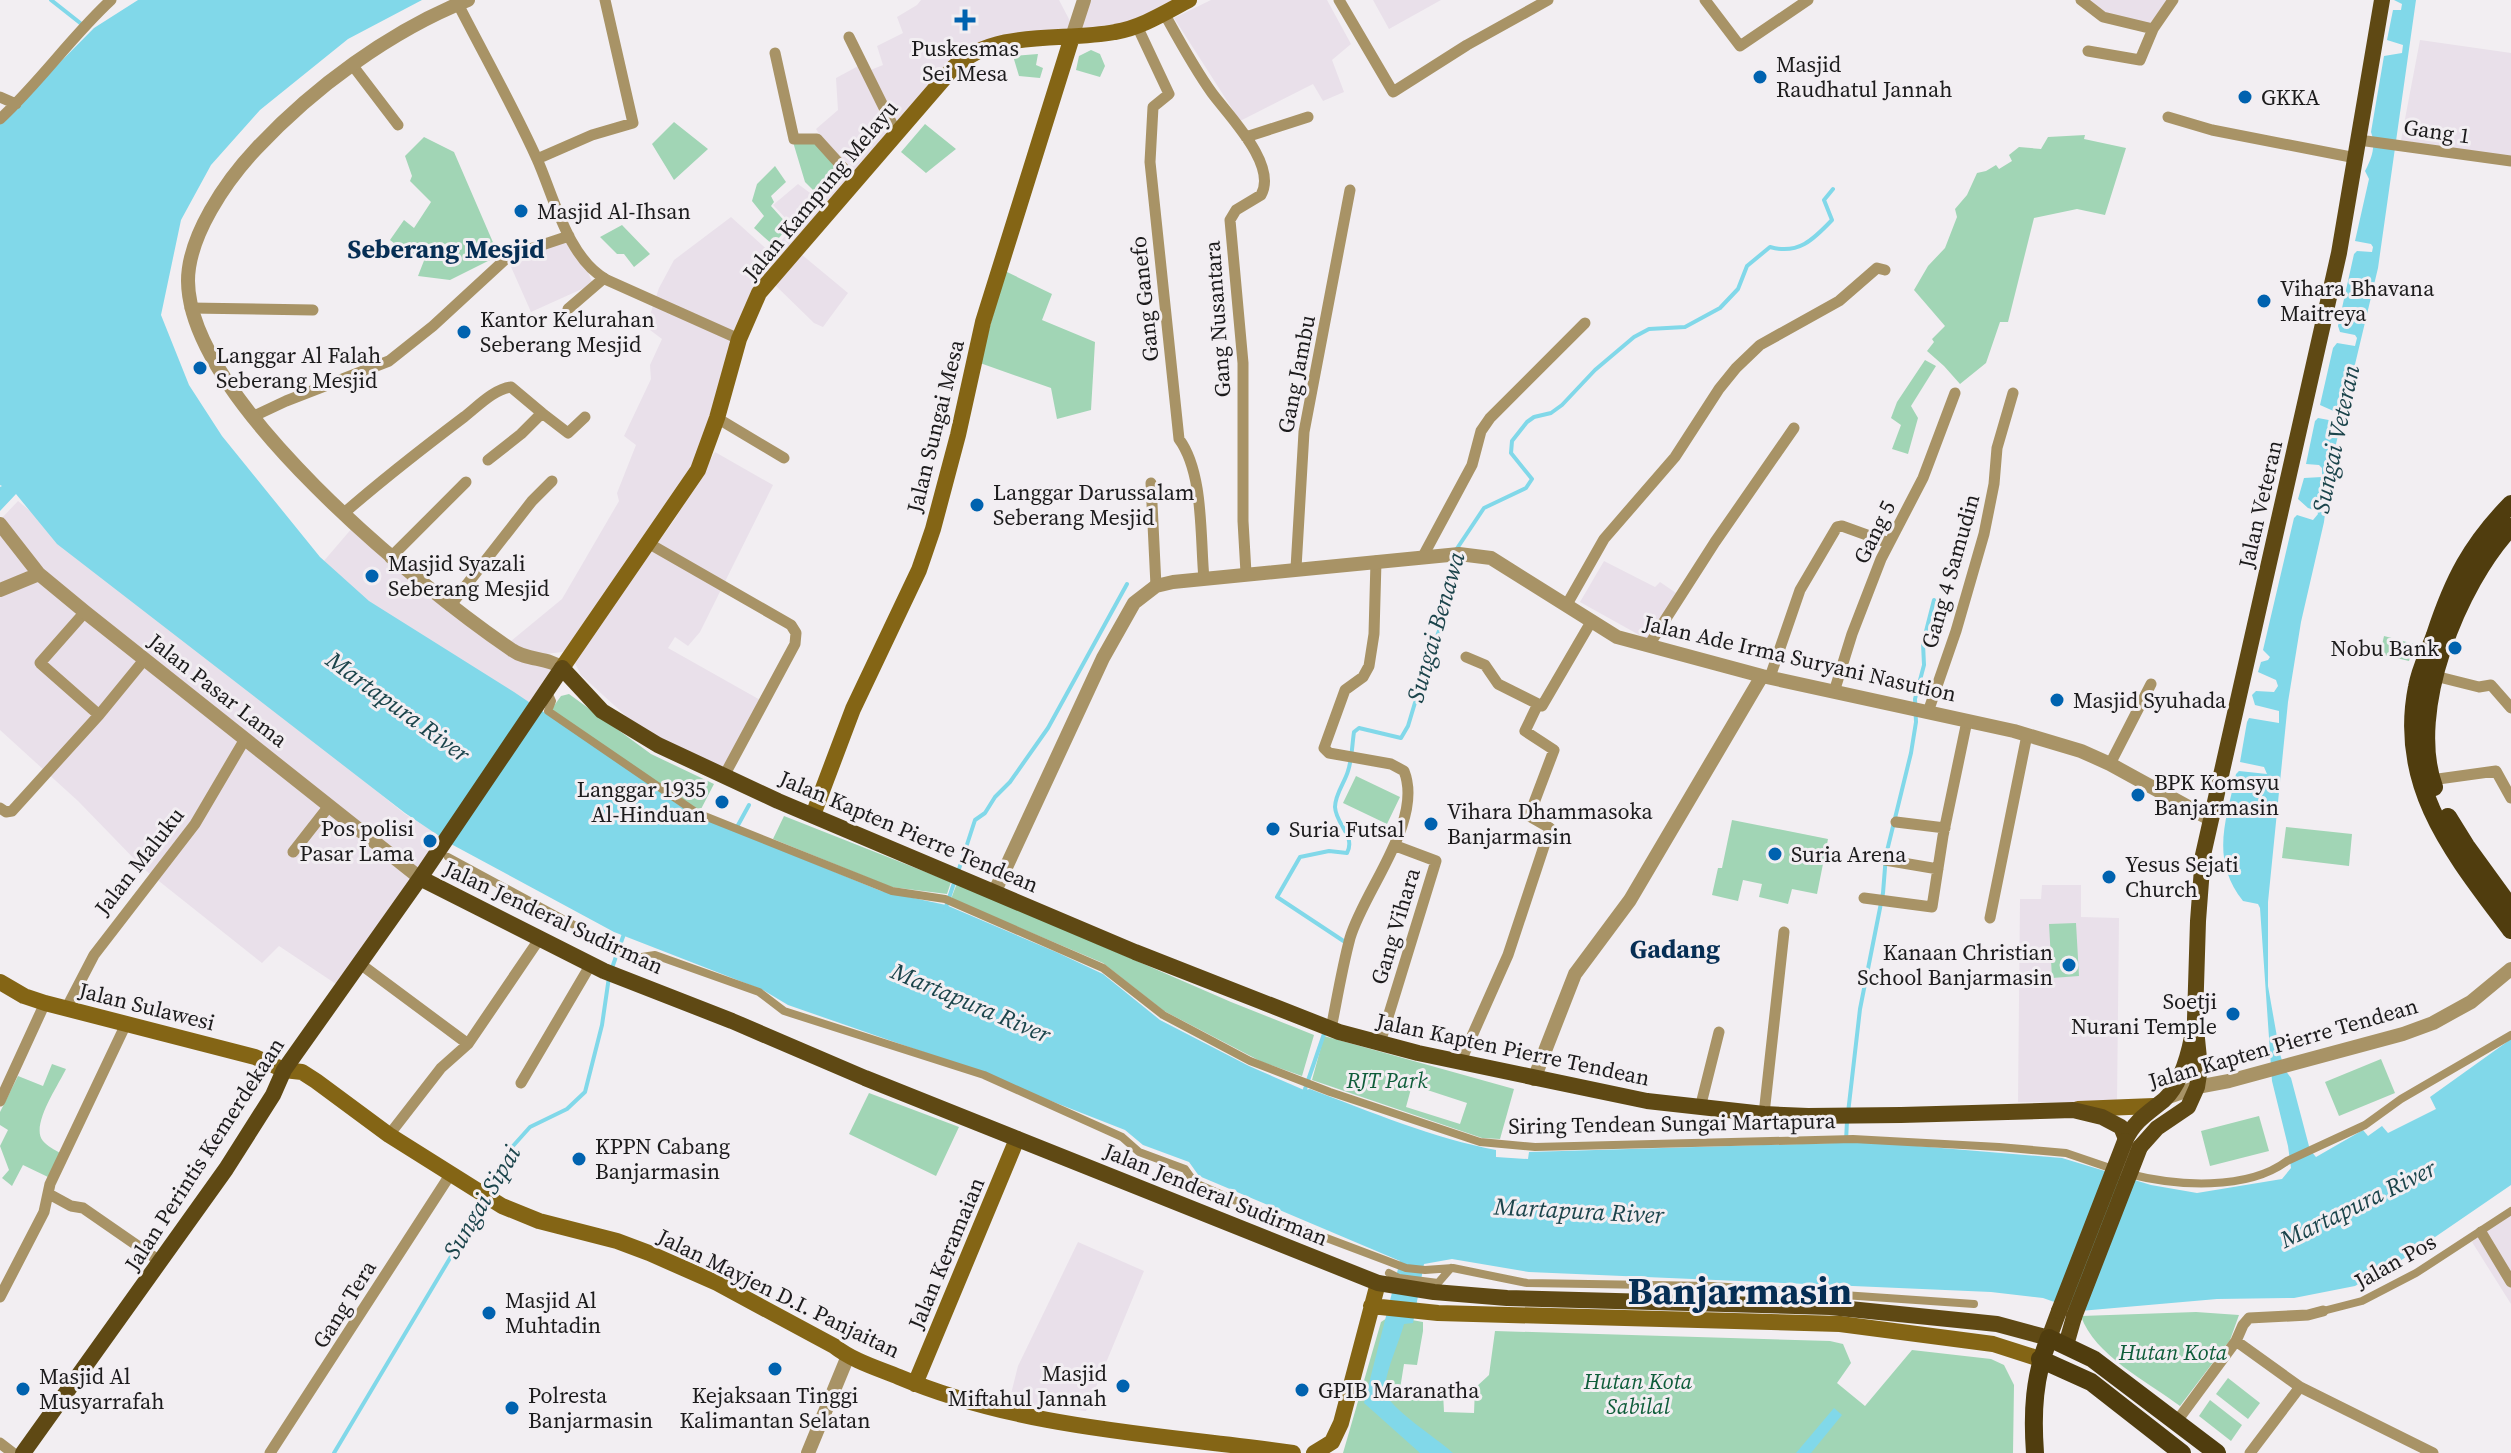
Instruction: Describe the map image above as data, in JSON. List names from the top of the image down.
{
  "streets": {
    "main road": [
      "Jalan Kampung Melayu",
      "Jalan Sungai Mesa",
      "Jalan Veteran",
      "Jalan Kapten Pierre Tendean",
      "Jalan Jenderal Sudirman",
      "Jalan Sulawesi",
      "Jalan Perintis Kemerdekaan",
      "Jalan Keramaian",
      "Jalan Mayjen D.I. Panjaitan"
    ],
    "street": [
      "Gang 1",
      "Gang Ganefo",
      "Gang Nusantara",
      "Gang Jambu",
      "Gang 5",
      "Gang 4 Samudin",
      "Jalan Ade Irma Suryani Nasution",
      "Jalan Pasar Lama",
      "Jalan Maluku",
      "Gang Vihara",
      "Siring Tendean Sungai Martapura",
      "Jalan Pos",
      "Gang Tera"
    ]
  },
  "crossings": [
    ["Gang 1", "Jalan Veteran"],
    ["Jalan Kampung Melayu", "Gang Ganefo"],
    ["Jalan Kampung Melayu", "Gang Nusantara"],
    ["Jalan Kampung Melayu", "Jalan Sungai Mesa"],
    ["Jalan Kampung Melayu", "Jalan Kapten Pierre Tendean"],
    ["Jalan Kampung Melayu", "Jalan Perintis Kemerdekaan"],
    ["Gang Ganefo", "Jalan Ade Irma Suryani Nasution"],
    ["Gang Nusantara", "Jalan Ade Irma Suryani Nasution"],
    ["Gang Jambu", "Jalan Ade Irma Suryani Nasution"],
    ["Jalan Sungai Mesa", "Jalan Kapten Pierre Tendean"],
    ["Jalan Veteran", "Jalan Ade Irma Suryani Nasution"],
    ["Gang 5", "Jalan Ade Irma Suryani Nasution"],
    ["Gang 4 Samudin", "Jalan Ade Irma Suryani Nasution"],
    ["Jalan Pasar Lama", "Jalan Maluku"],
    ["Jalan Pasar Lama", "Jalan Jenderal Sudirman"],
    ["Jalan Pasar Lama", "Jalan Perintis Kemerdekaan"],
    ["Jalan Kapten Pierre Tendean", "Gang Vihara"],
    ["Jalan Kapten Pierre Tendean", "Jalan Perintis Kemerdekaan"],
    ["Jalan Maluku", "Jalan Sulawesi"],
    ["Jalan Jenderal Sudirman", "Jalan Perintis Kemerdekaan"],
    ["Jalan Jenderal Sudirman", "Jalan Keramaian"],
    ["Jalan Sulawesi", "Jalan Perintis Kemerdekaan"],
    ["Jalan Sulawesi", "Jalan Mayjen D.I. Panjaitan"],
    ["Siring Tendean Sungai Martapura", "Jalan Perintis Kemerdekaan"],
    ["Jalan Perintis Kemerdekaan", "Jalan Mayjen D.I. Panjaitan"],
    ["Jalan Keramaian", "Jalan Mayjen D.I. Panjaitan"],
    ["Jalan Mayjen D.I. Panjaitan", "Gang Tera"]
  ],
  "districts": ["Seberang Mesjid", "Gadang", "Banjarmasin"],
  "water": [
    "Sungai Veteran",
    "Sungai Benawa",
    "Martapura River",
    "Sungai Sipai"
  ],
  "parks": ["RJT Park", "Hutan Kota", "Hutan Kota Sabilal"],
  "places": {
    "health": ["Puskesmas Sei Mesa"],
    "other": [
      "Masjid Raudhatul Jannah",
      "GKKA",
      "Masjid Al-Ihsan",
      "Vihara Bhavana Maitreya",
      "Kantor Kelurahan Seberang Mesjid",
      "Langgar Al Falah Seberang Mesjid",
      "Langgar Darussalam Seberang Mesjid",
      "Masjid Syazali Seberang Mesjid",
      "Nobu Bank",
      "Masjid Syuhada",
      "BPK Komsyu Banjarmasin",
      "Langgar 1935 Al-Hinduan",
      "Vihara Dhammasoka Banjarmasin",
      "Suria Futsal",
      "Pos polisi Pasar Lama",
      "Suria Arena",
      "Yesus Sejati Church",
      "Kanaan Christian School Banjarmasin",
      "Soetji Nurani Temple",
      "KPPN Cabang Banjarmasin",
      "Masjid Al Muhtadin",
      "Kejaksaan Tinggi Kalimantan Selatan",
      "Masjid Miftahul Jannah",
      "Masjid Al Musyarrafah",
      "GPIB Maranatha",
      "Polresta Banjarmasin"
    ]
  }
}
